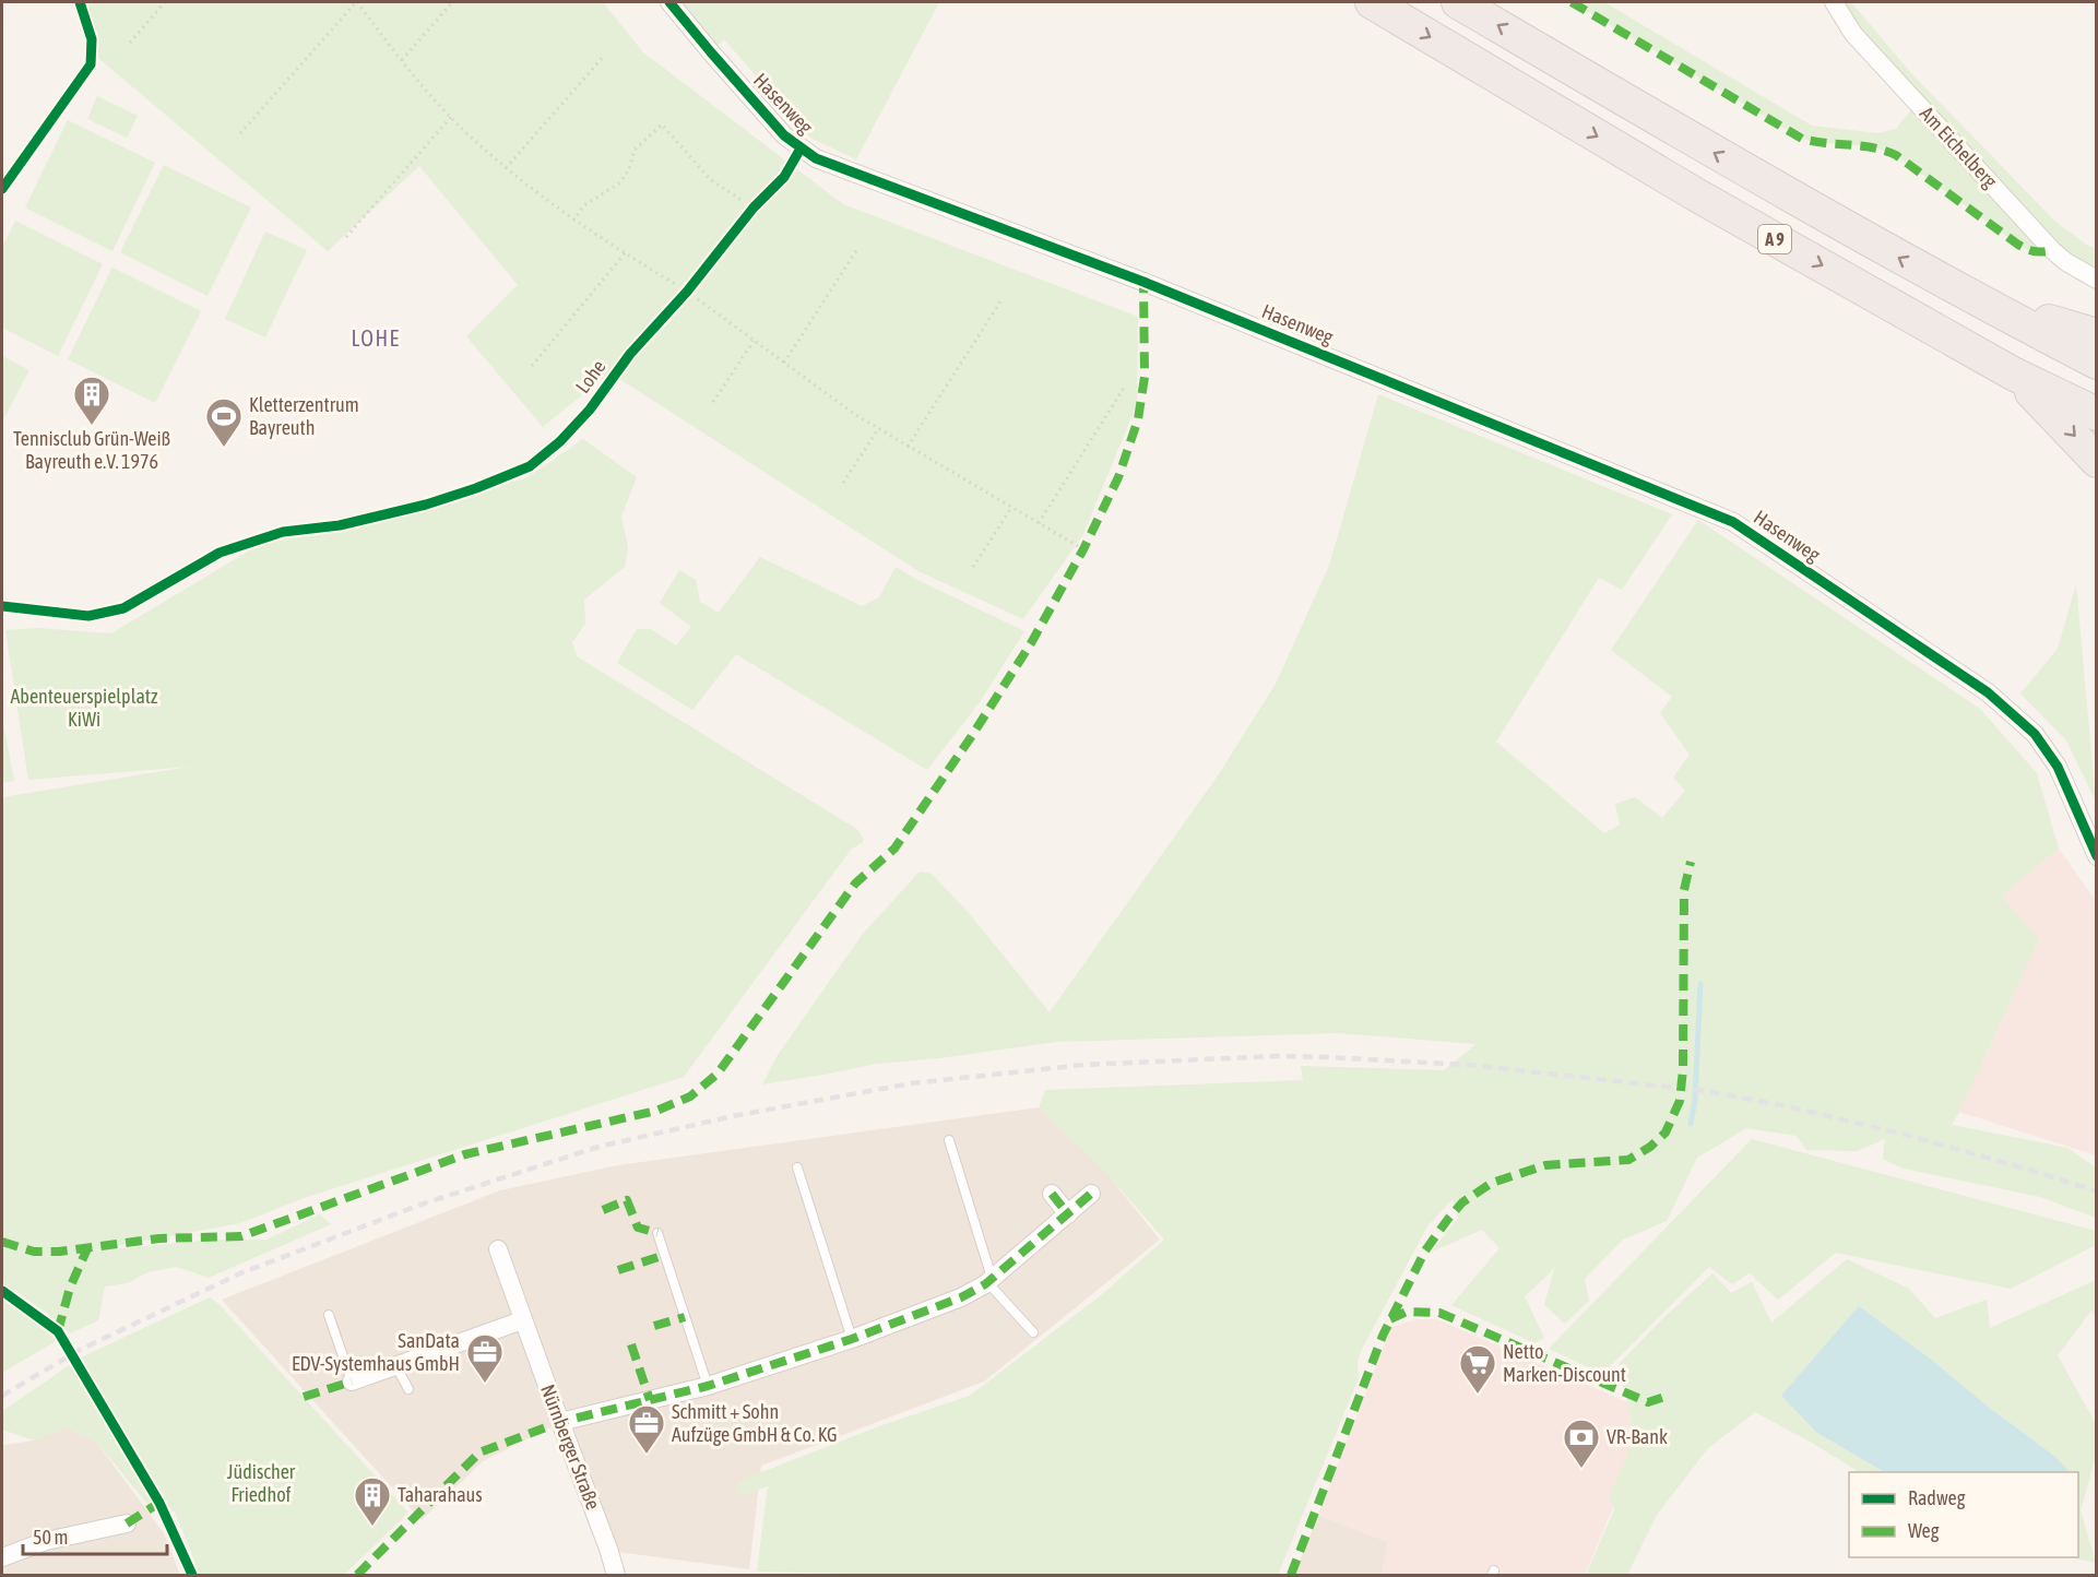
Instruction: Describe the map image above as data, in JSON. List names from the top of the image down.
{
  "streets": {
    "highway": ["A 9"],
    "street": ["Hasenweg", "Am Eichelberg", "Nürnberger Straße"],
    "lane": ["Lohe"]
  },
  "crossings": [
    ["Hasenweg", "Lohe"]
  ],
  "districts": ["LOHE"],
  "parks": ["Abenteuerspielplatz KiWi", "Jüdischer Friedhof"],
  "places": {
    "building": ["Tennisclub Grün-Weiß Bayreuth e.V. 1976", "Taharahaus"],
    "sports": ["Kletterzentrum Bayreuth"],
    "office": ["SanData EDV-Systemhaus GmbH", "Schmitt + Sohn Aufzüge GmbH & Co. KG"],
    "supermarket": ["Netto Marken-Discount"],
    "bank": ["VR-Bank"]
  },
  "legend": ["Radweg", "Weg"],
  "scale_bar": "50 m"
}
